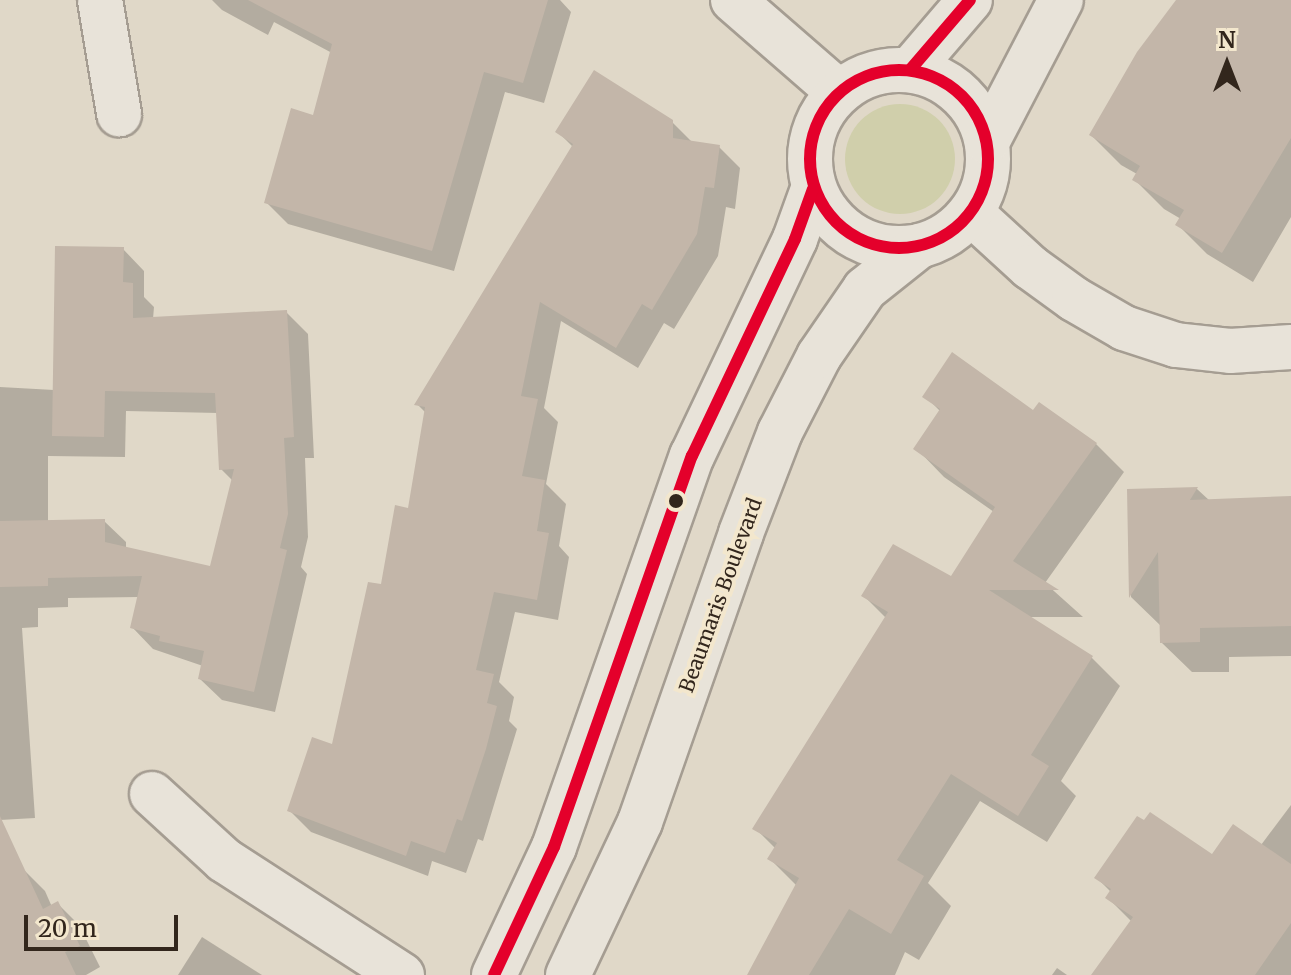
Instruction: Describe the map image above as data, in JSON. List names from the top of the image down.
{
  "streets": {
    "street": ["Beaumaris Boulevard"]
  },
  "scale_bar": "20 m",
  "north": "top"
}
